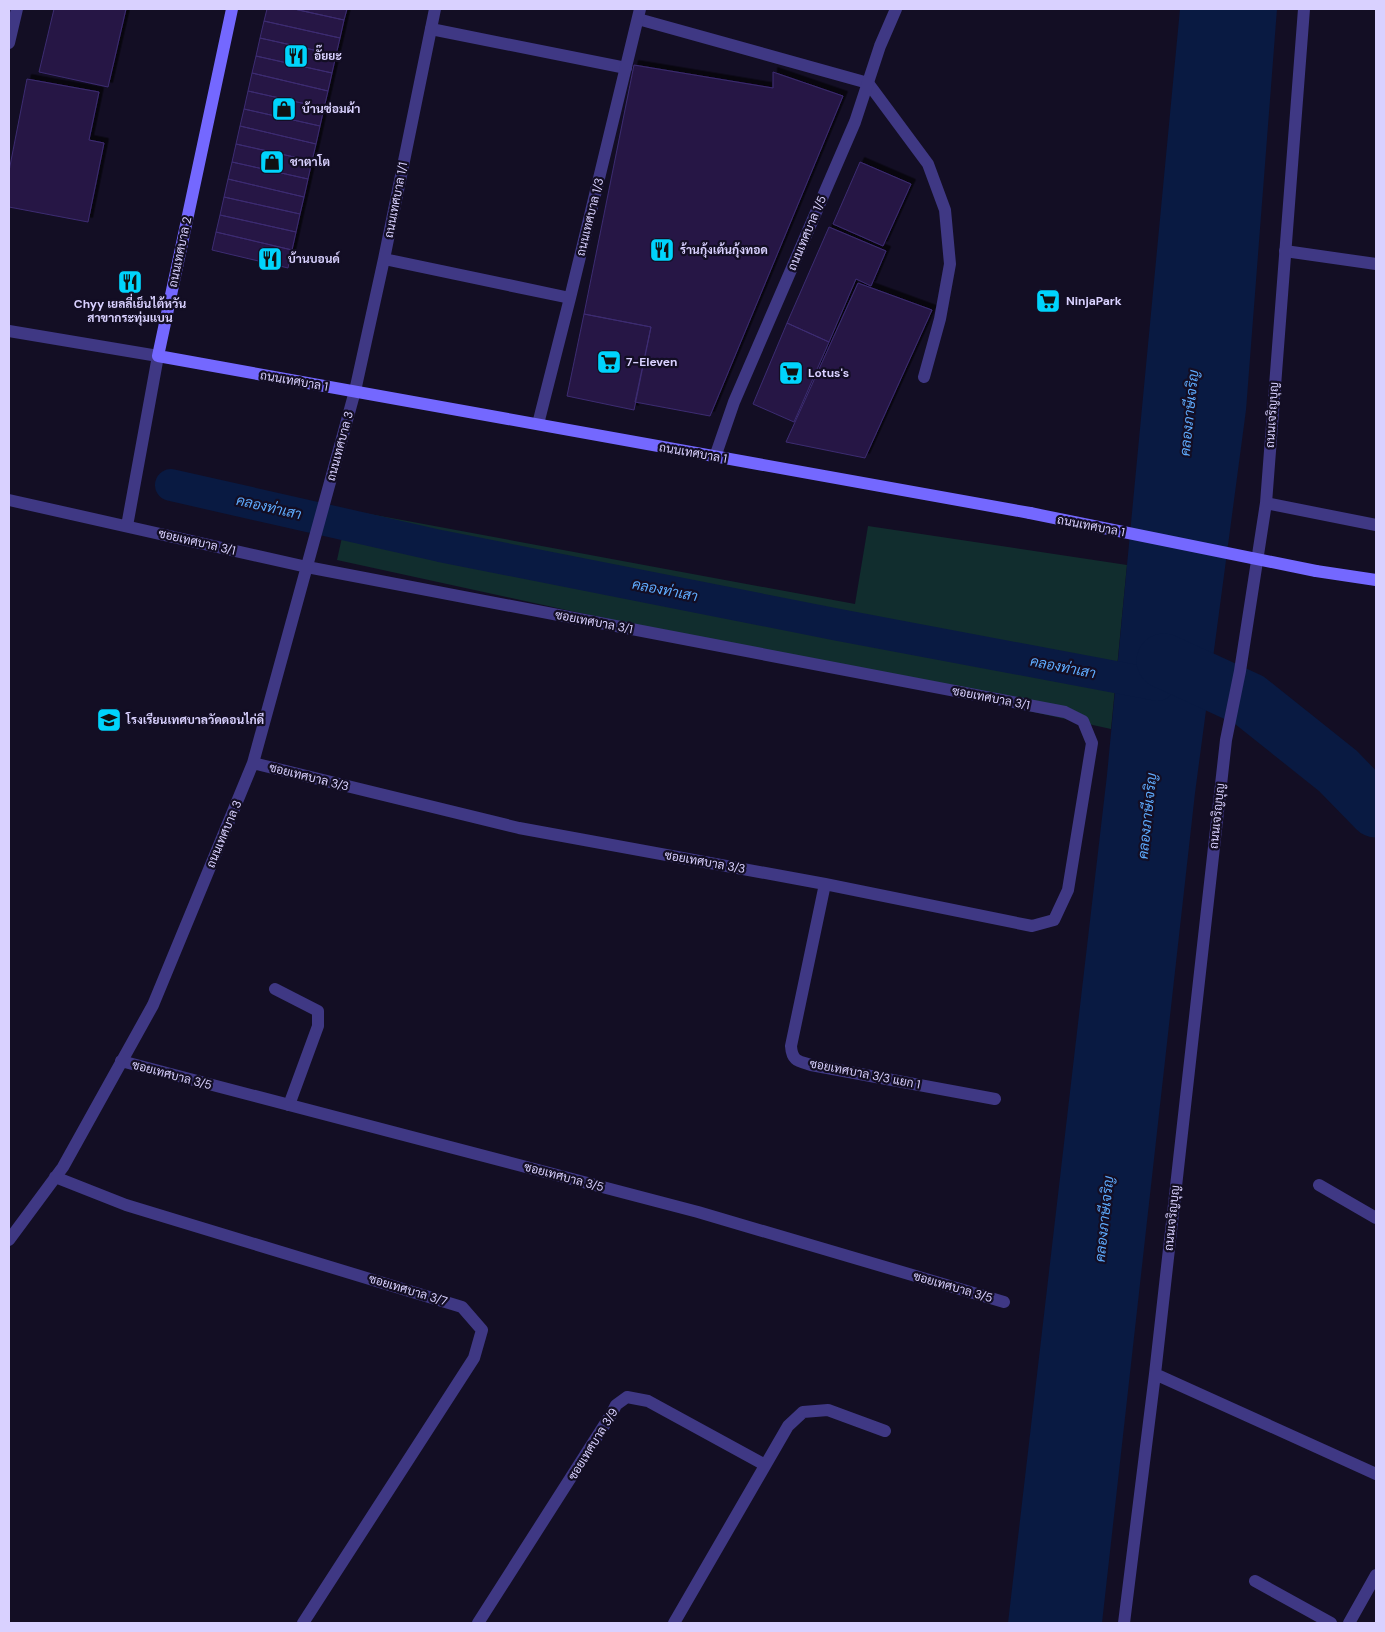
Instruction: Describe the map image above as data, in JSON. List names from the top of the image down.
{
  "streets": {
    "street": [
      "ถนนเทศบาล 1/1",
      "ถนนเทศบาล 1/3",
      "ถนนเทศบาล 1/5",
      "ถนนเทศบาล 2",
      "ถนนเทศบาล 1",
      "ถนนเจริญบุญ",
      "ถนนเทศบาล 3",
      "ซอยเทศบาล 3/1",
      "ซอยเทศบาล 3/3",
      "ซอยเทศบาล 3/3 แยก 1",
      "ซอยเทศบาล 3/5",
      "ซอยเทศบาล 3/7",
      "ซอยเทศบาล 3/9"
    ]
  },
  "crossings": [
    ["ถนนเทศบาล 1/1", "ถนนเทศบาล 1"],
    ["ถนนเทศบาล 1/1", "ถนนเทศบาล 3"],
    ["ถนนเทศบาล 1/3", "ถนนเทศบาล 1"],
    ["ถนนเทศบาล 1/5", "ถนนเทศบาล 1"],
    ["ถนนเทศบาล 2", "ถนนเทศบาล 1"],
    ["ถนนเทศบาล 2", "ซอยเทศบาล 3/1"],
    ["ถนนเทศบาล 1", "ถนนเทศบาล 3"],
    ["ถนนเทศบาล 3", "ซอยเทศบาล 3/1"],
    ["ถนนเทศบาล 3", "ซอยเทศบาล 3/3"],
    ["ถนนเทศบาล 3", "ซอยเทศบาล 3/5"],
    ["ถนนเทศบาล 3", "ซอยเทศบาล 3/7"],
    ["ซอยเทศบาล 3/1", "ซอยเทศบาล 3/3"],
    ["ซอยเทศบาล 3/3", "ซอยเทศบาล 3/3 แยก 1"]
  ],
  "water": ["คลองภาษีเจริญ", "คลองท่าเสา"],
  "places": {
    "restaurant": [
      "อั๊ยยะ",
      "ร้านกุ้งเต้นกุ้งทอด",
      "บ้านบอนด์",
      "Chyy เยลลี่เย็นไต้หวัน สาขากระทุ่มแบน"
    ],
    "shop": ["บ้านซ่อมผ้า", "ชาตาโต"],
    "supermarket": ["NinjaPark", "7-Eleven", "Lotus's"],
    "school or university": ["โรงเรียนเทศบาลวัดดอนไก่ดี"]
  }
}
